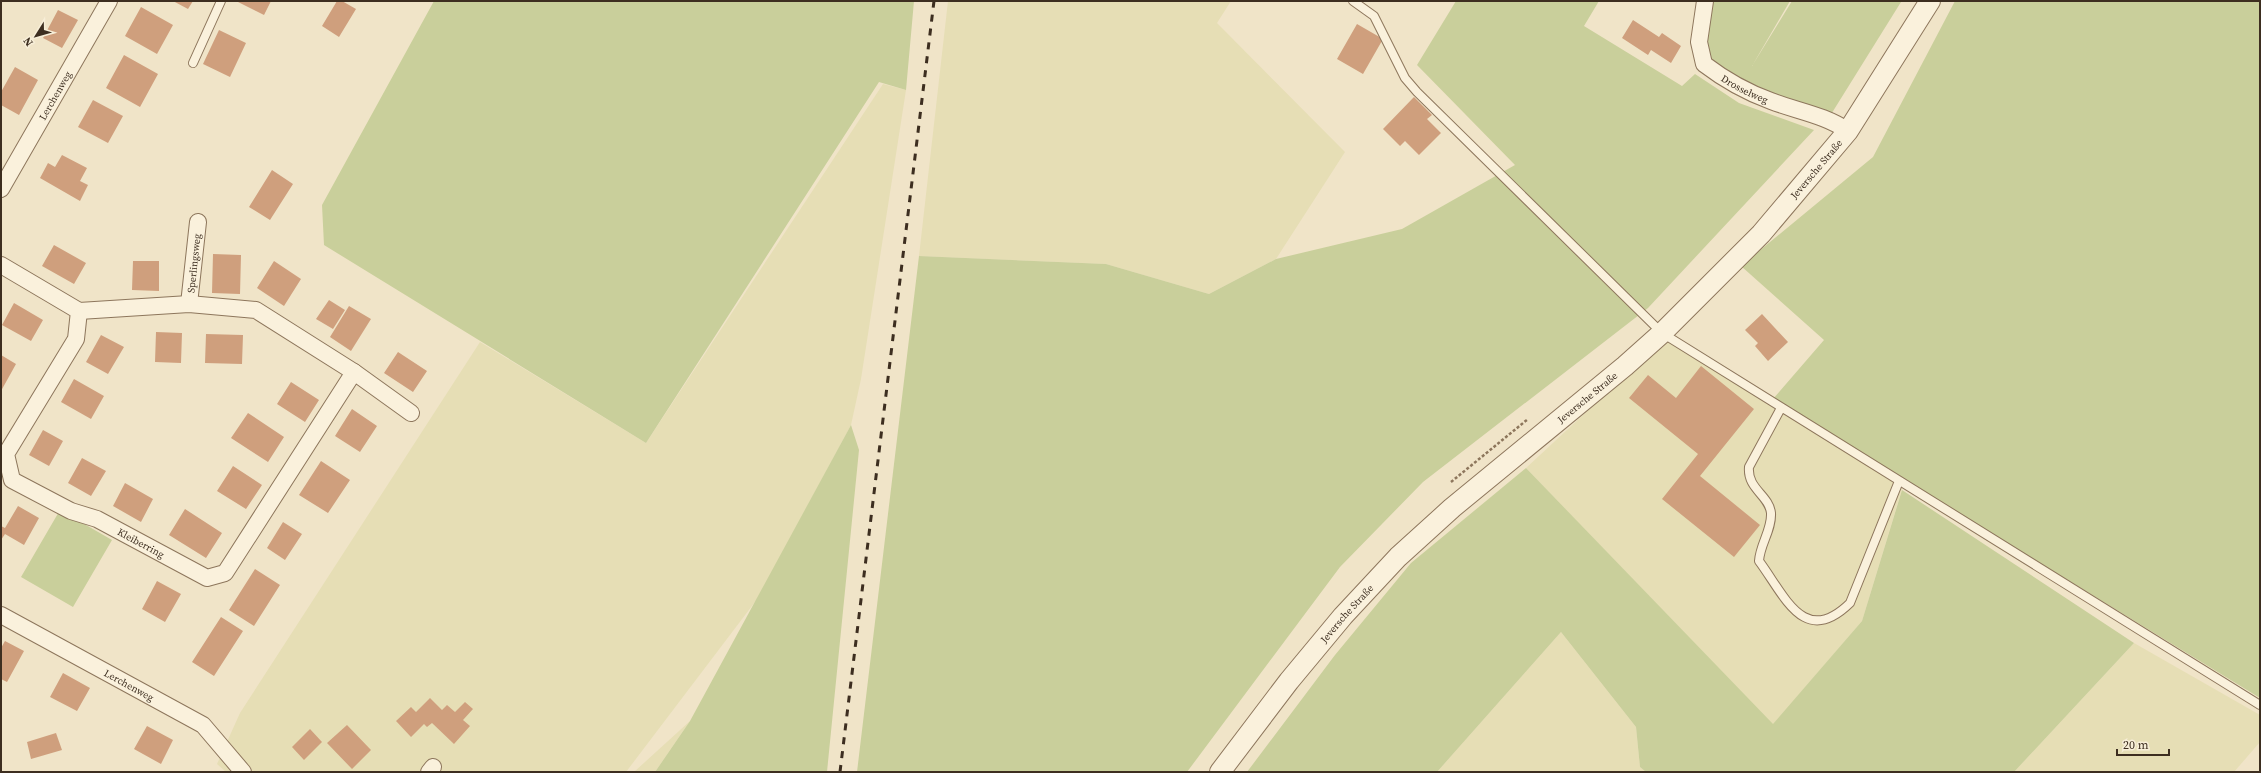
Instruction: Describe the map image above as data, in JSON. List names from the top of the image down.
{
  "streets": {
    "street": [
      "Drosselweg",
      "Lerchenweg",
      "Jeversche Straße",
      "Sperlingsweg",
      "Kleiberring"
    ]
  },
  "crossings": [
    ["Drosselweg", "Jeversche Straße"]
  ],
  "scale_bar": "20 m",
  "north": "bottom left"
}
